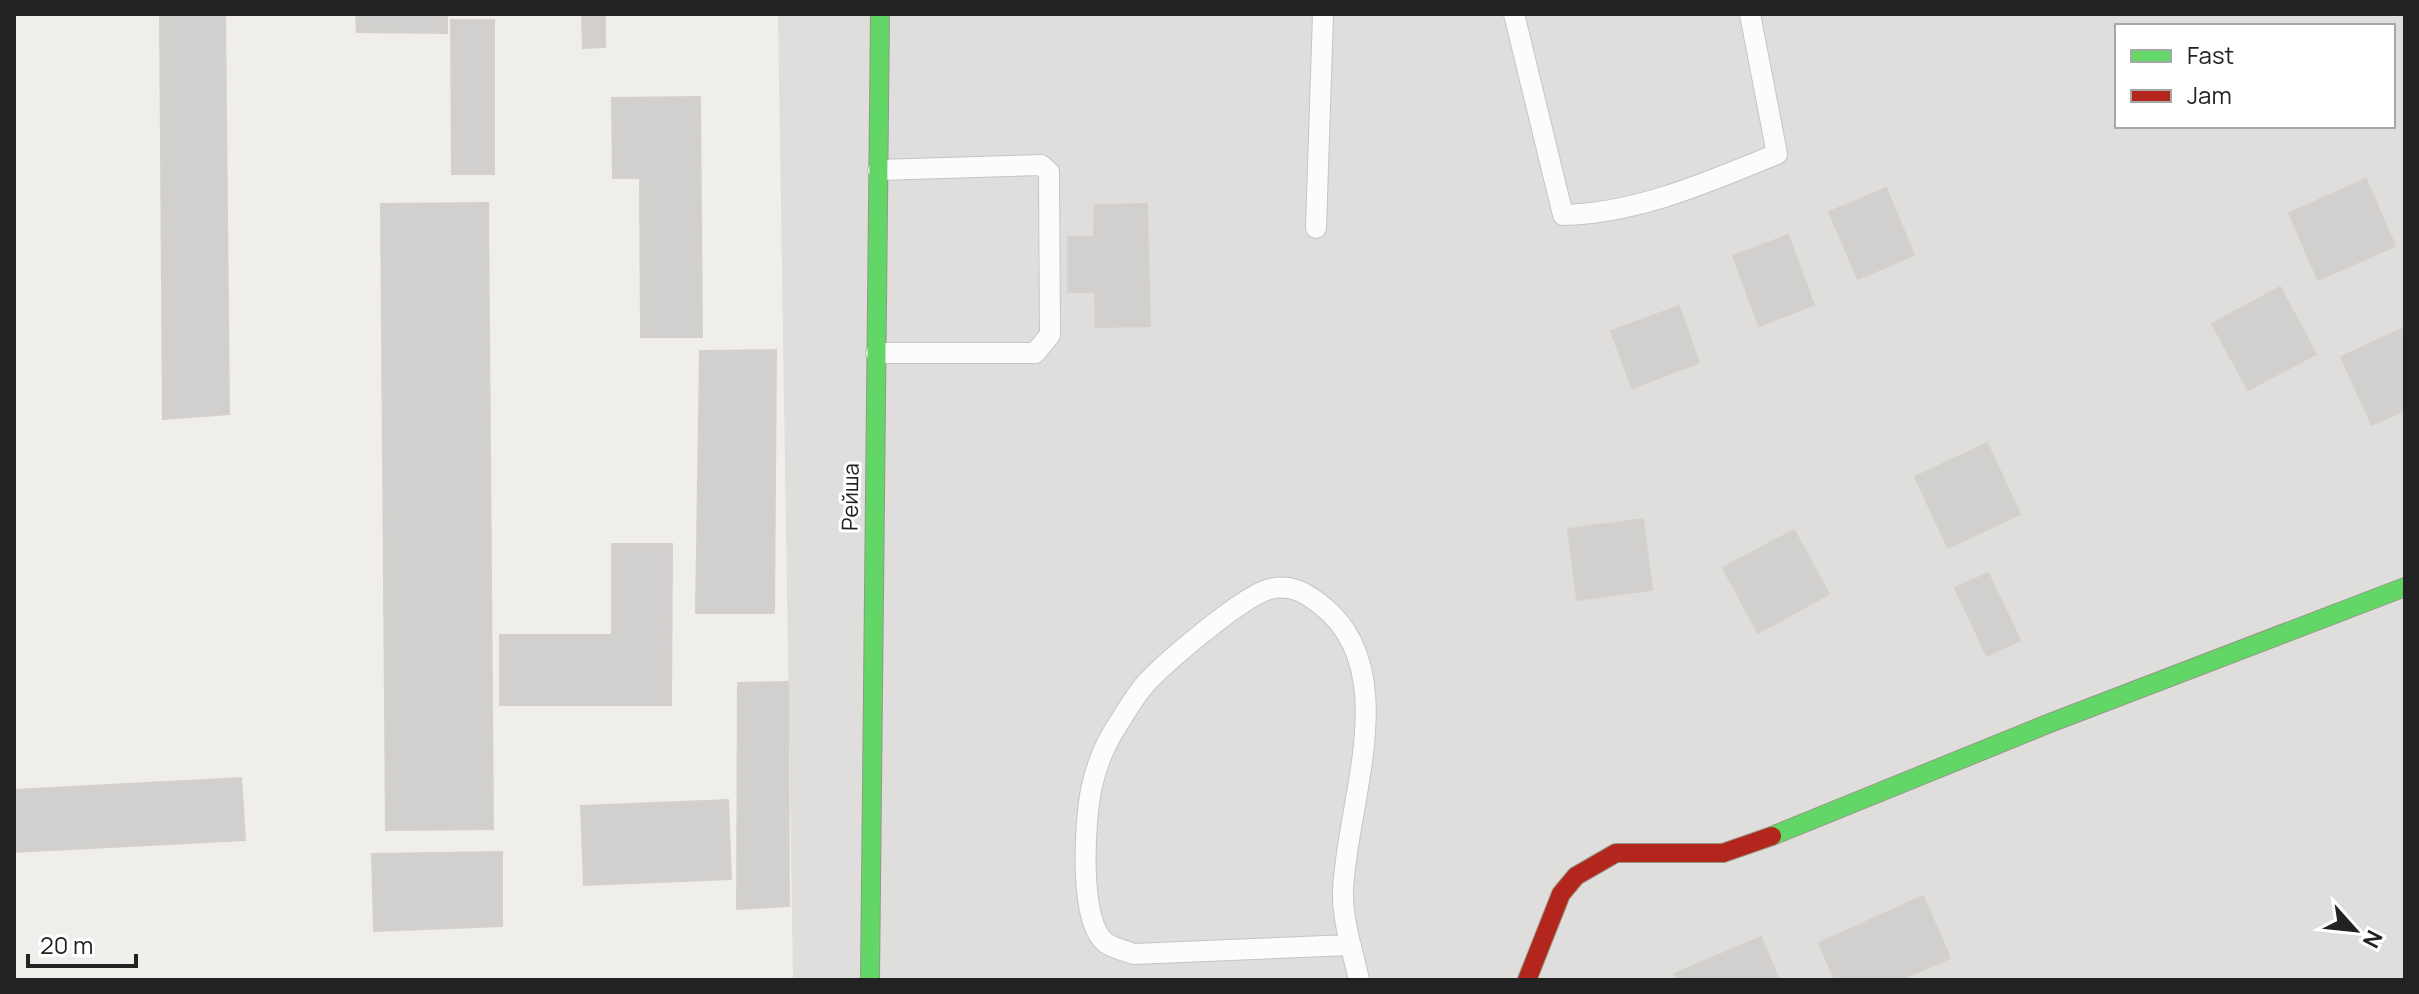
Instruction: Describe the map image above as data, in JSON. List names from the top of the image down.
{
  "streets": {
    "street": ["Рейша"]
  },
  "legend": ["Fast", "Jam"],
  "scale_bar": "20 m",
  "north": "bottom right"
}
